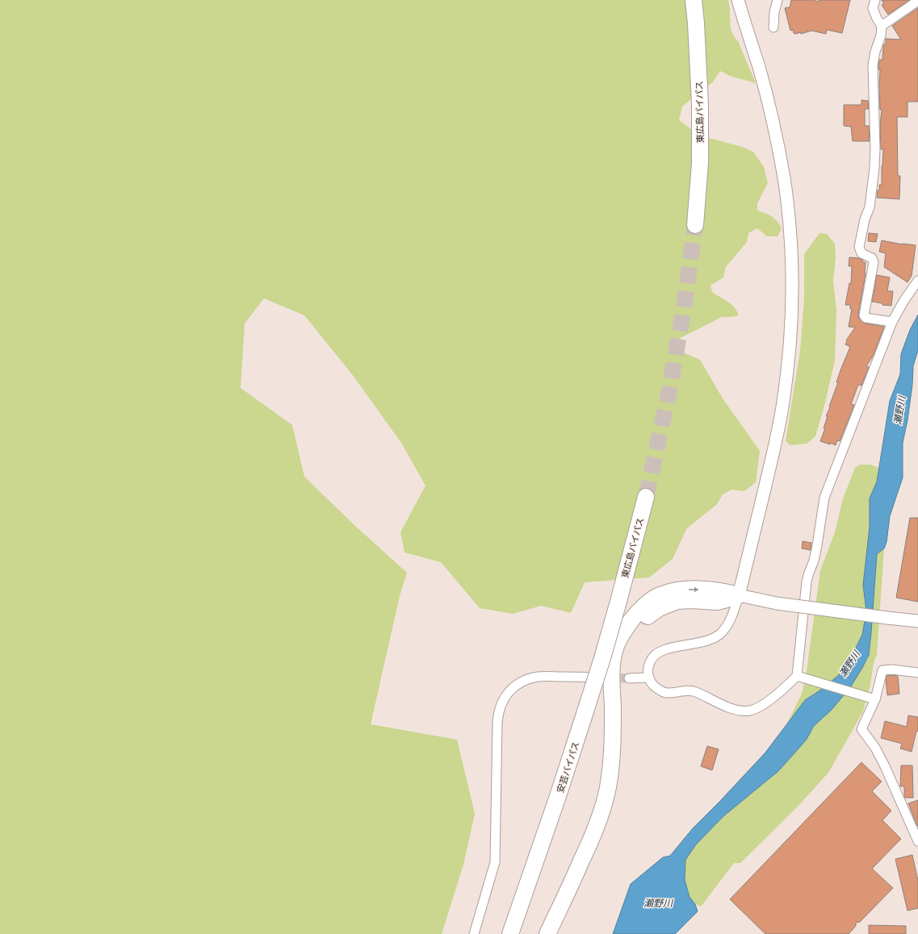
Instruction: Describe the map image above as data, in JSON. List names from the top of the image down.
{
  "streets": {
    "highway": ["東広島バイパス", "安芸バイパス"]
  },
  "crossings": [
    ["東広島バイパス", "安芸バイパス"]
  ],
  "water": ["瀬野川"]
}
